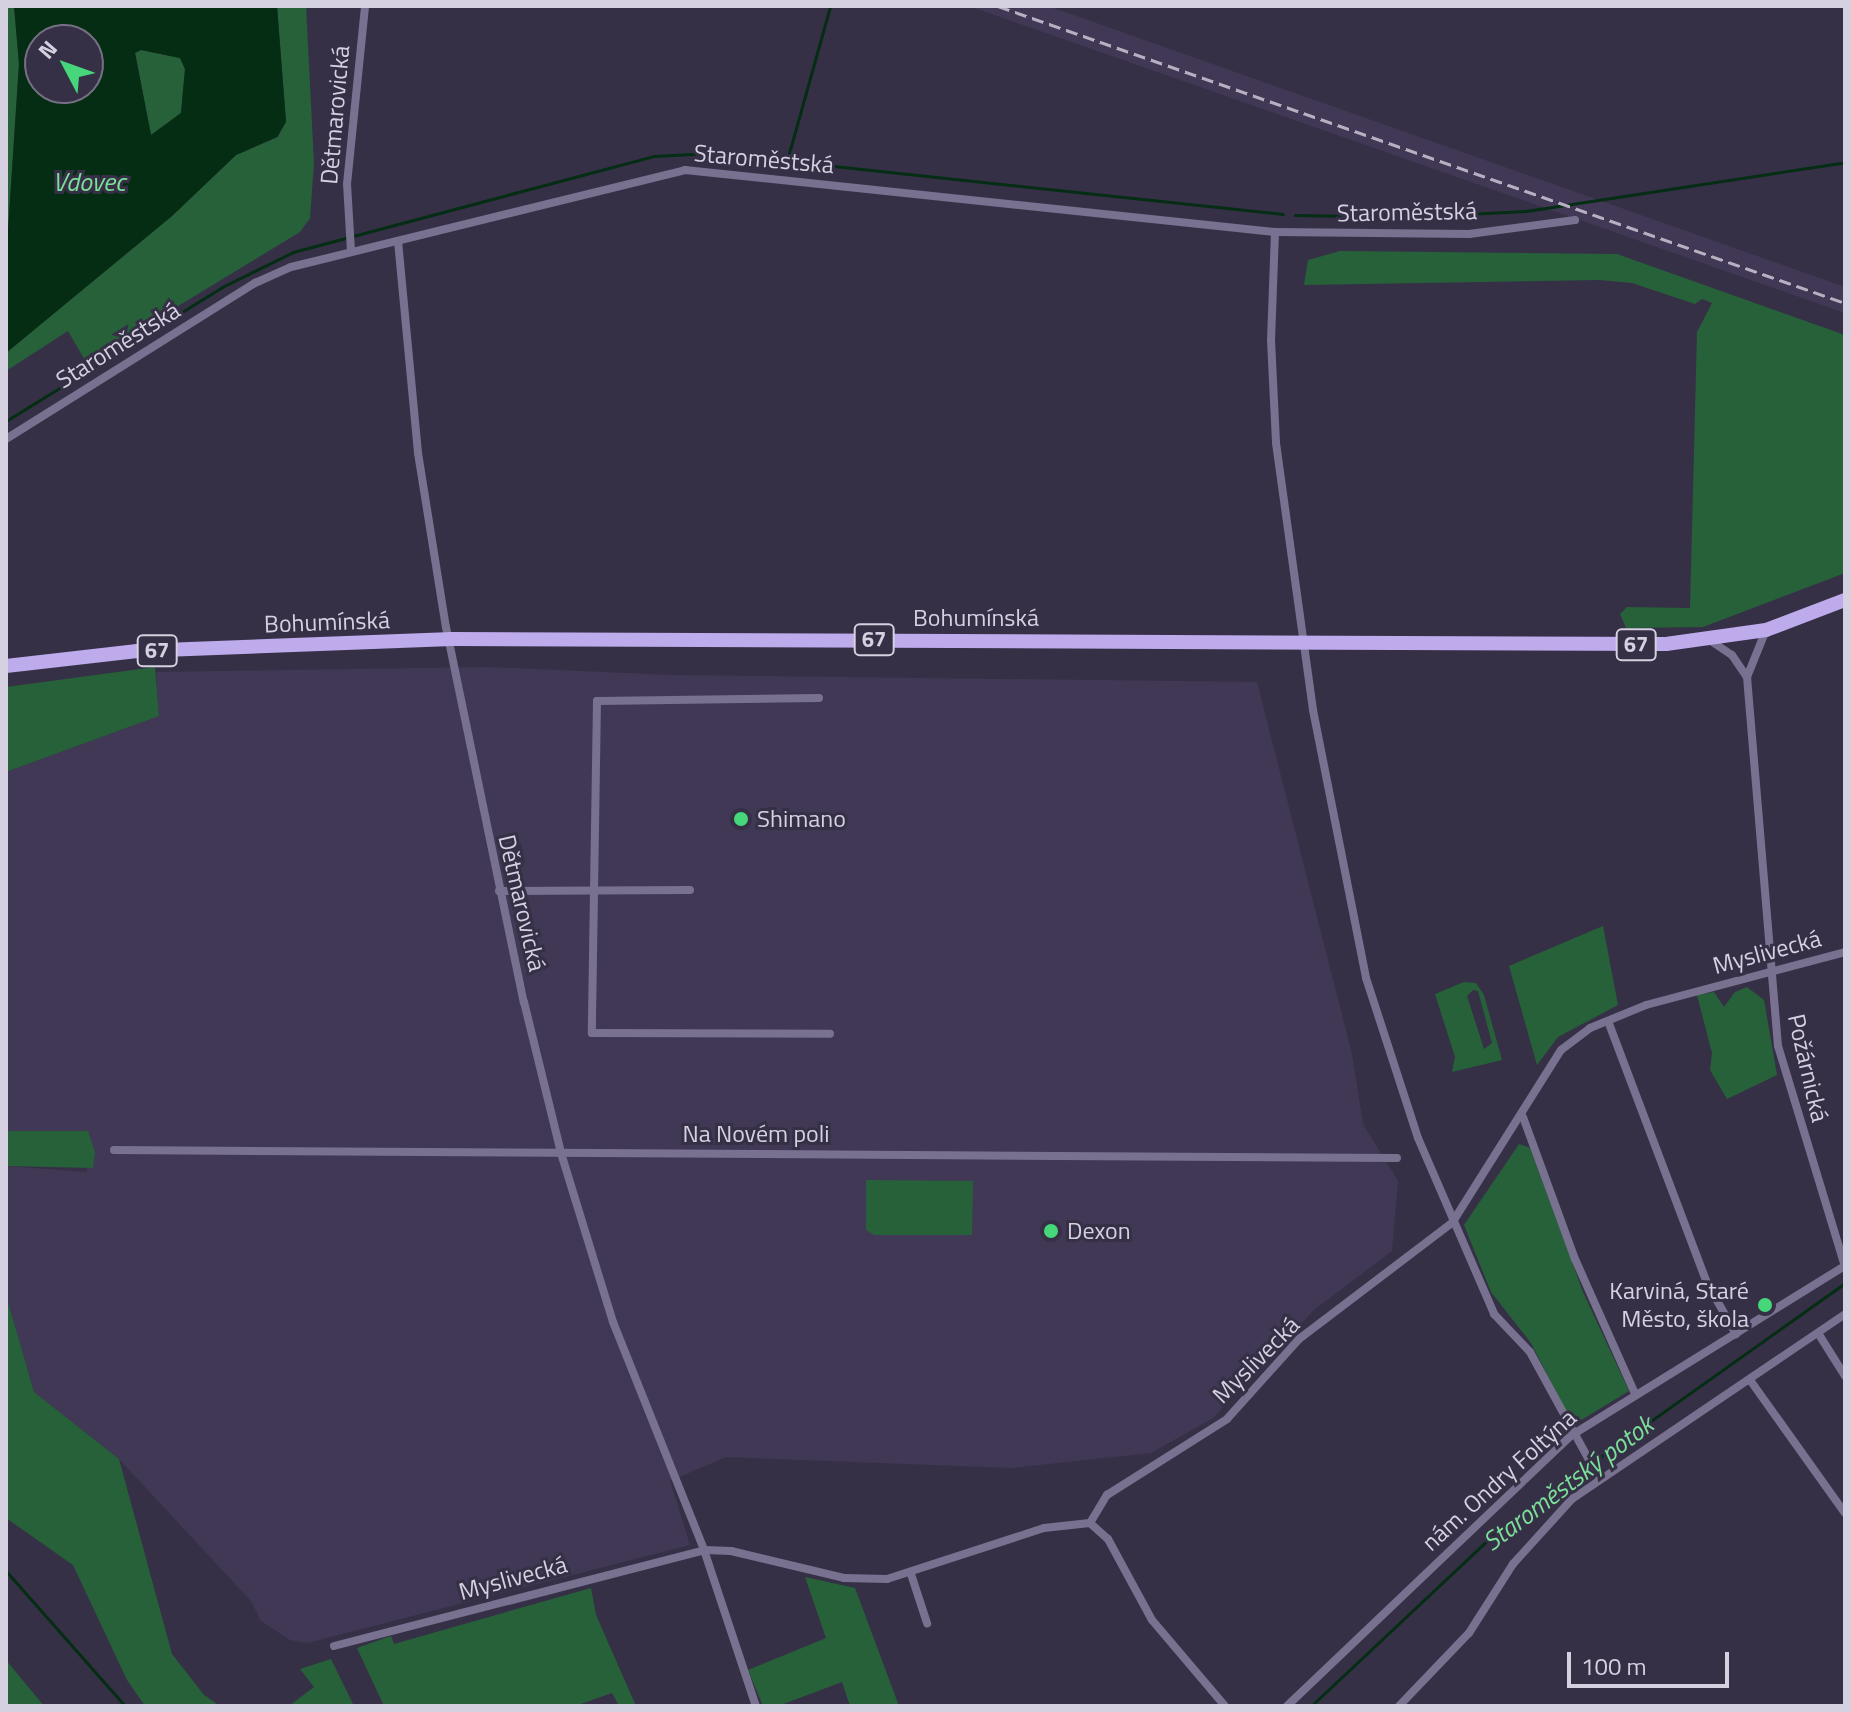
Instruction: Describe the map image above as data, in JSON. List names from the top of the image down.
{
  "streets": {
    "main road": ["Bohumínská", "67"],
    "street": [
      "Dětmarovická",
      "Staroměstská",
      "Myslivecká",
      "Požárnická",
      "Na Novém poli",
      "nám. Ondry Foltýna"
    ]
  },
  "crossings": [
    ["Dětmarovická", "Staroměstská"],
    ["Dětmarovická", "Bohumínská"],
    ["Dětmarovická", "Myslivecká"],
    ["Dětmarovická", "Na Novém poli"],
    ["Myslivecká", "Požárnická"],
    ["Požárnická", "nám. Ondry Foltýna"]
  ],
  "water": ["Vdovec", "Staroměstský potok"],
  "places": ["Shimano", "Dexon", "Karviná, Staré Město, škola"],
  "scale_bar": "100 m",
  "north": "top left"
}
